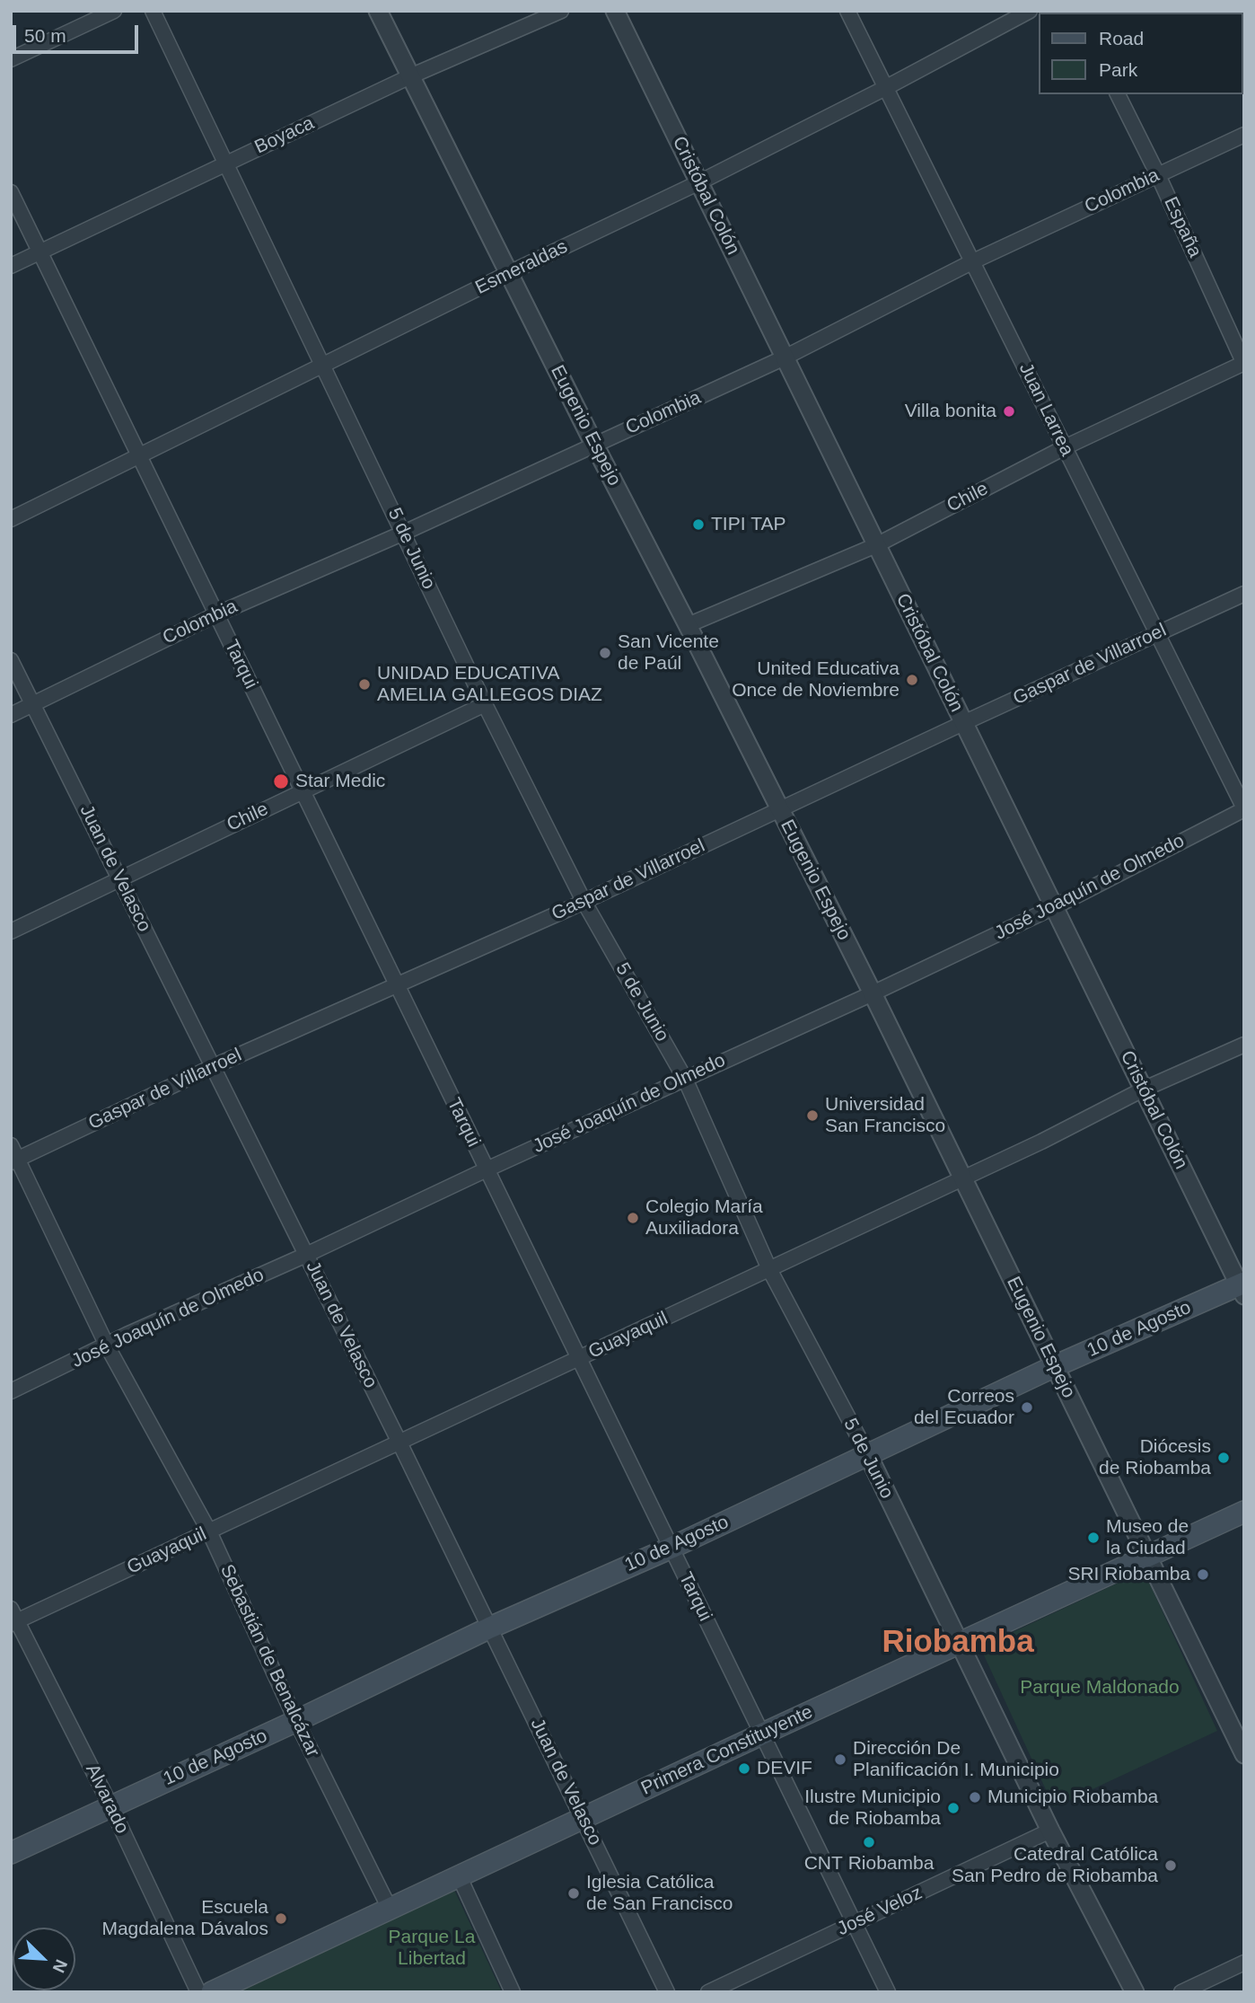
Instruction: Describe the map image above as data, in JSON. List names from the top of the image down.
{
  "streets": {
    "main road": ["10 de Agosto", "Primera Constituyente"],
    "street": [
      "Boyaca",
      "Colombia",
      "Cristóbal Colón",
      "España",
      "Esmeraldas",
      "Juan Larrea",
      "Eugenio Espejo",
      "Chile",
      "5 de Junio",
      "Tarqui",
      "Gaspar de Villarroel",
      "Juan de Velasco",
      "José Joaquín de Olmedo",
      "Guayaquil",
      "Sebastián de Benalcázar",
      "Alvarado",
      "José Veloz"
    ]
  },
  "crossings": [
    ["Boyaca", "Eugenio Espejo"],
    ["Boyaca", "5 de Junio"],
    ["Boyaca", "Tarqui"],
    ["Colombia", "Cristóbal Colón"],
    ["Colombia", "España"],
    ["Colombia", "Juan Larrea"],
    ["Colombia", "Eugenio Espejo"],
    ["Colombia", "5 de Junio"],
    ["Colombia", "Tarqui"],
    ["Colombia", "Juan de Velasco"],
    ["Cristóbal Colón", "Esmeraldas"],
    ["Cristóbal Colón", "Chile"],
    ["Cristóbal Colón", "Gaspar de Villarroel"],
    ["Cristóbal Colón", "José Joaquín de Olmedo"],
    ["Cristóbal Colón", "10 de Agosto"],
    ["Cristóbal Colón", "Guayaquil"],
    ["España", "Chile"],
    ["Esmeraldas", "Juan Larrea"],
    ["Esmeraldas", "Eugenio Espejo"],
    ["Esmeraldas", "5 de Junio"],
    ["Esmeraldas", "Tarqui"],
    ["Juan Larrea", "Chile"],
    ["Juan Larrea", "Gaspar de Villarroel"],
    ["Juan Larrea", "José Joaquín de Olmedo"],
    ["Eugenio Espejo", "Chile"],
    ["Eugenio Espejo", "Gaspar de Villarroel"],
    ["Eugenio Espejo", "José Joaquín de Olmedo"],
    ["Eugenio Espejo", "10 de Agosto"],
    ["Eugenio Espejo", "Guayaquil"],
    ["Eugenio Espejo", "Primera Constituyente"],
    ["Chile", "5 de Junio"],
    ["Chile", "Tarqui"],
    ["Chile", "Juan de Velasco"],
    ["5 de Junio", "Gaspar de Villarroel"],
    ["5 de Junio", "José Joaquín de Olmedo"],
    ["5 de Junio", "10 de Agosto"],
    ["5 de Junio", "Guayaquil"],
    ["5 de Junio", "Primera Constituyente"],
    ["5 de Junio", "José Veloz"],
    ["Tarqui", "Gaspar de Villarroel"],
    ["Tarqui", "José Joaquín de Olmedo"],
    ["Tarqui", "10 de Agosto"],
    ["Tarqui", "Guayaquil"],
    ["Tarqui", "Primera Constituyente"],
    ["Tarqui", "José Veloz"],
    ["Gaspar de Villarroel", "Juan de Velasco"],
    ["Gaspar de Villarroel", "Sebastián de Benalcázar"],
    ["Juan de Velasco", "José Joaquín de Olmedo"],
    ["Juan de Velasco", "10 de Agosto"],
    ["Juan de Velasco", "Guayaquil"],
    ["Juan de Velasco", "Primera Constituyente"],
    ["José Joaquín de Olmedo", "Sebastián de Benalcázar"],
    ["10 de Agosto", "Sebastián de Benalcázar"],
    ["10 de Agosto", "Alvarado"],
    ["Guayaquil", "Sebastián de Benalcázar"],
    ["Guayaquil", "Alvarado"],
    ["Sebastián de Benalcázar", "Primera Constituyente"]
  ],
  "districts": ["Riobamba"],
  "parks": ["Parque Maldonado", "Parque La Libertad"],
  "places": [
    "Villa bonita",
    "TIPI TAP",
    "San Vicente de Paúl",
    "United Educativa Once de Noviembre",
    "UNIDAD EDUCATIVA AMELIA GALLEGOS DIAZ",
    "Star Medic",
    "Universidad San Francisco",
    "Colegio María Auxiliadora",
    "Correos del Ecuador",
    "Diócesis de Riobamba",
    "Museo de la Ciudad",
    "SRI Riobamba",
    "Dirección De Planificación I. Municipio",
    "DEVIF",
    "Municipio Riobamba",
    "Ilustre Municipio de Riobamba",
    "CNT Riobamba",
    "Catedral Católica San Pedro de Riobamba",
    "Iglesia Católica de San Francisco",
    "Escuela Magdalena Dávalos"
  ],
  "legend": ["Road", "Park"],
  "scale_bar": "50 m",
  "north": "bottom right"
}
